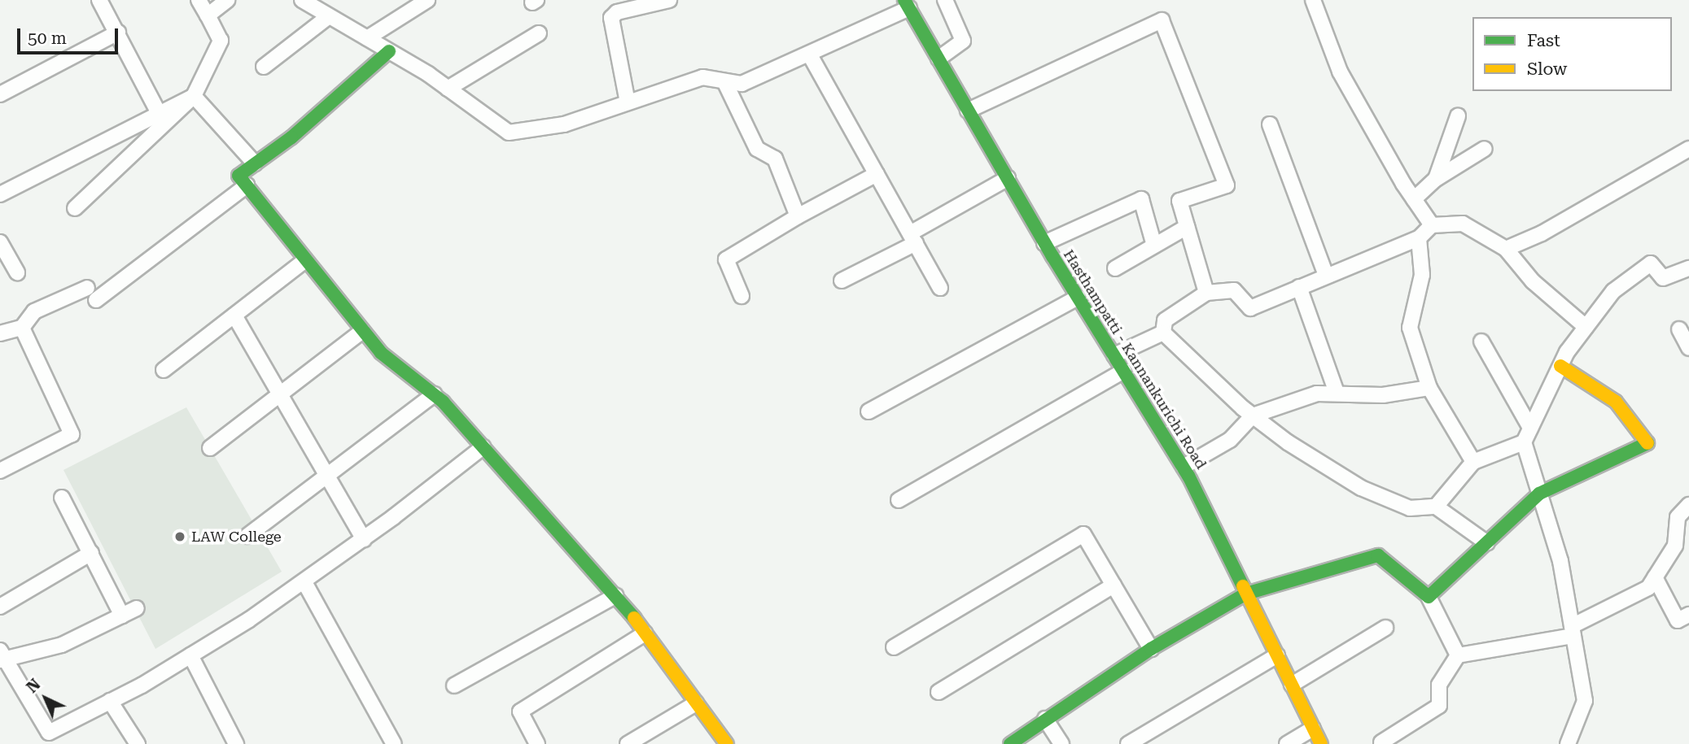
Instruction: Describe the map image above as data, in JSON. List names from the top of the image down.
{
  "streets": {
    "street": ["Hasthampatti - Kannankurichi Road"]
  },
  "places": ["LAW College"],
  "legend": ["Fast", "Slow"],
  "scale_bar": "50 m",
  "north": "top left"
}
